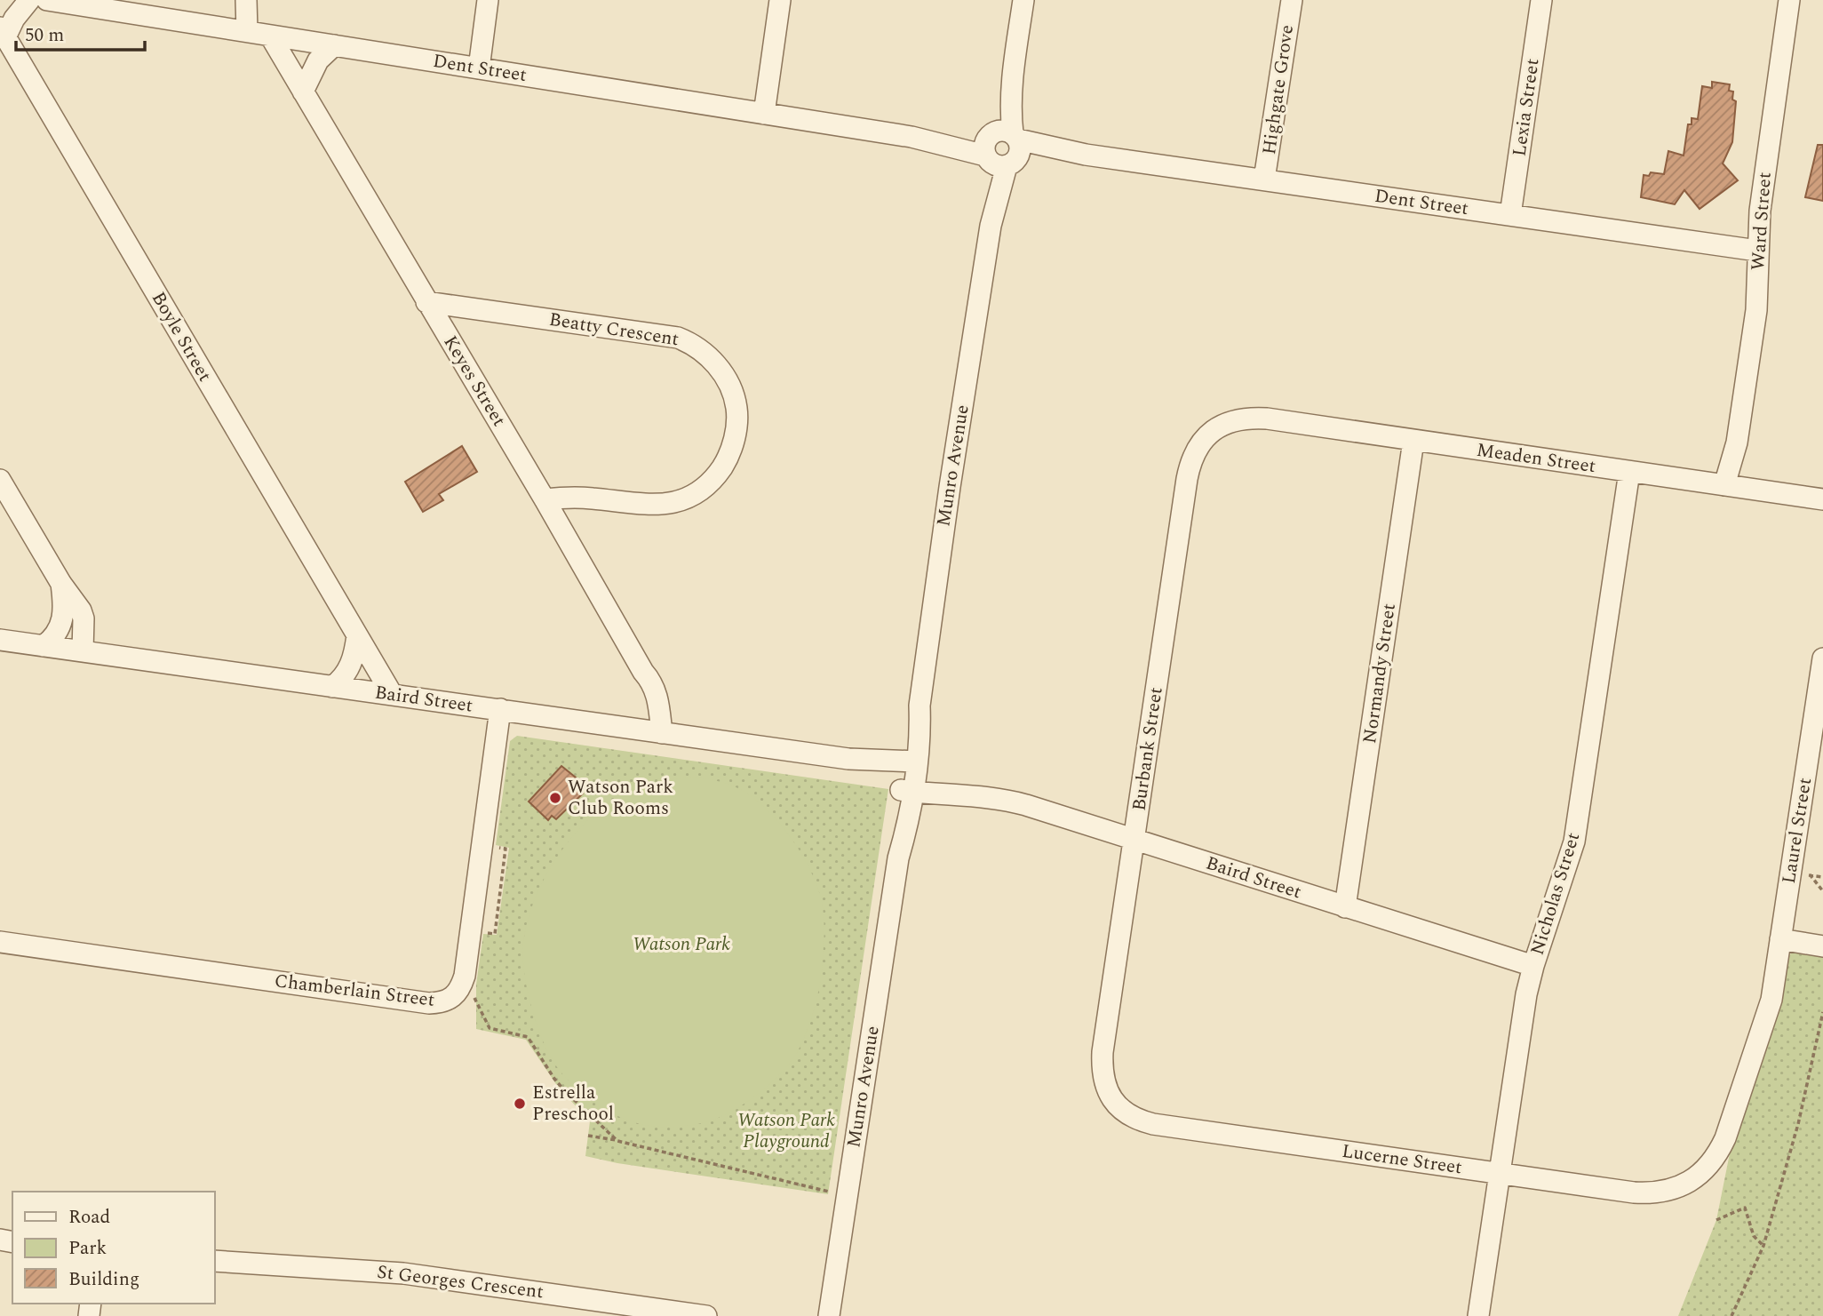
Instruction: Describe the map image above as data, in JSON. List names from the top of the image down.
{
  "streets": {
    "street": [
      "Dent Street",
      "Highgate Grove",
      "Lexia Street",
      "Ward Street",
      "Beatty Crescent",
      "Boyle Street",
      "Keyes Street",
      "Meaden Street",
      "Munro Avenue",
      "Normandy Street",
      "Baird Street",
      "Burbank Street",
      "Laurel Street",
      "Nicholas Street",
      "Chamberlain Street",
      "Lucerne Street",
      "St Georges Crescent"
    ]
  },
  "crossings": [
    ["Dent Street", "Highgate Grove"],
    ["Dent Street", "Lexia Street"],
    ["Dent Street", "Ward Street"],
    ["Dent Street", "Keyes Street"],
    ["Dent Street", "Munro Avenue"],
    ["Ward Street", "Meaden Street"],
    ["Beatty Crescent", "Keyes Street"],
    ["Boyle Street", "Baird Street"],
    ["Keyes Street", "Baird Street"],
    ["Meaden Street", "Normandy Street"],
    ["Meaden Street", "Burbank Street"],
    ["Meaden Street", "Nicholas Street"],
    ["Munro Avenue", "Baird Street"],
    ["Normandy Street", "Baird Street"],
    ["Baird Street", "Burbank Street"],
    ["Baird Street", "Nicholas Street"],
    ["Baird Street", "Chamberlain Street"],
    ["Burbank Street", "Lucerne Street"],
    ["Laurel Street", "Lucerne Street"],
    ["Nicholas Street", "Lucerne Street"]
  ],
  "parks": ["Watson Park", "Watson Park Playground"],
  "places": ["Watson Park Club Rooms", "Estrella Preschool"],
  "legend": ["Road", "Park", "Building"],
  "scale_bar": "50 m"
}
